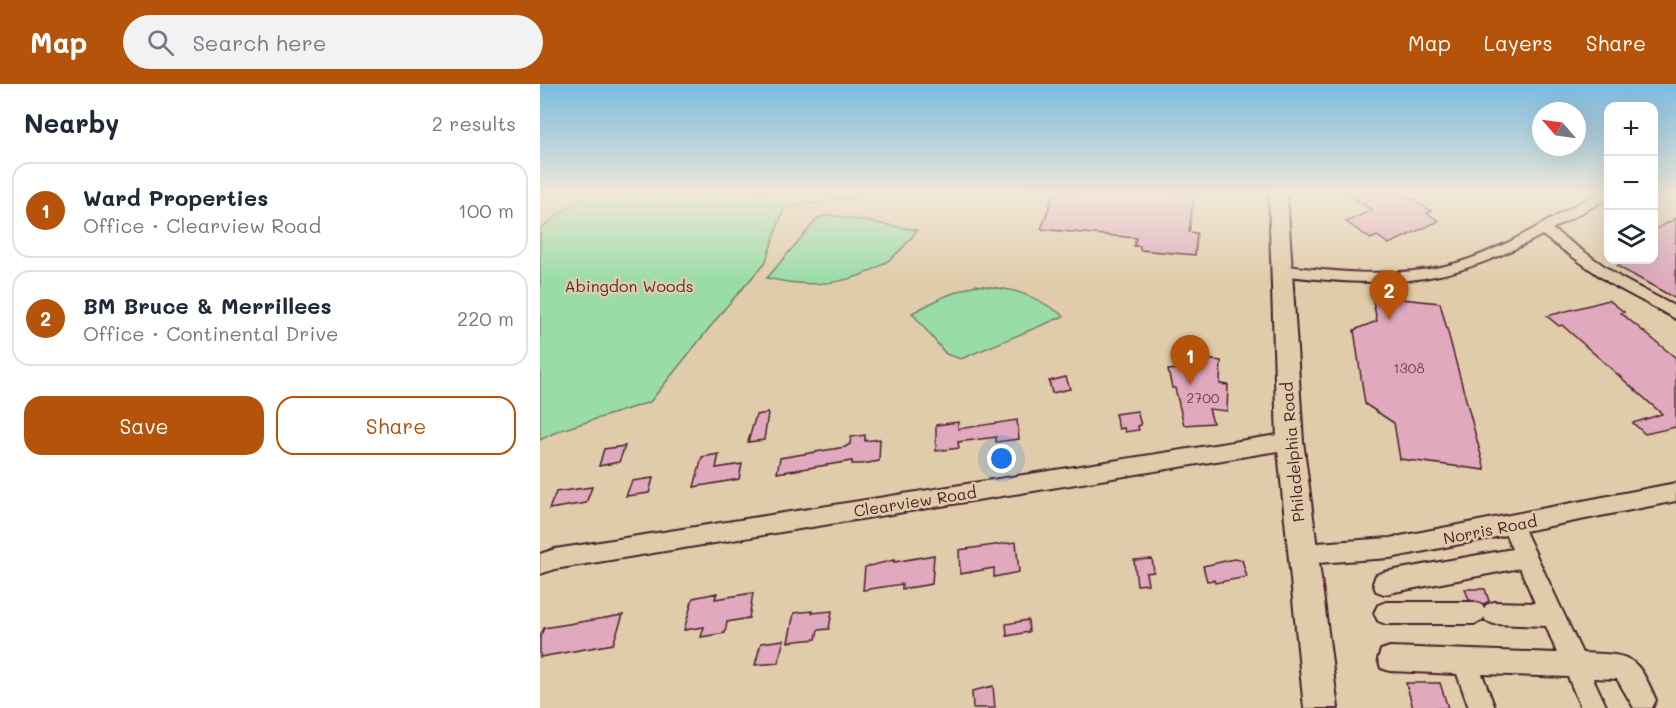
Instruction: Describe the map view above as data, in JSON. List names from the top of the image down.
{
  "streets": {
    "main road": ["Philadelphia Road"],
    "street": ["Clearview Road", "Norris Road"]
  },
  "crossings": [
    ["Philadelphia Road", "Clearview Road"],
    ["Philadelphia Road", "Norris Road"]
  ],
  "parks": ["Abingdon Woods"],
  "house_numbers": ["1308", "2700"],
  "north": "top left",
  "page": {
    "header": "Map",
    "search": "Search here",
    "nav": ["Map", "Layers", "Share"],
    "heading": ["Nearby", "2 results"],
    "map_buttons": ["+", "−"],
    "list": [
      {
        "mark": "1",
        "name": "Ward Properties",
        "note": "Office · Clearview Road",
        "value": "100 m"
      },
      {
        "mark": "2",
        "name": "BM Bruce & Merrillees",
        "note": "Office · Continental Drive",
        "value": "220 m"
      }
    ],
    "pins": ["2", "1"],
    "buttons": ["Save", "Share"]
  }
}
